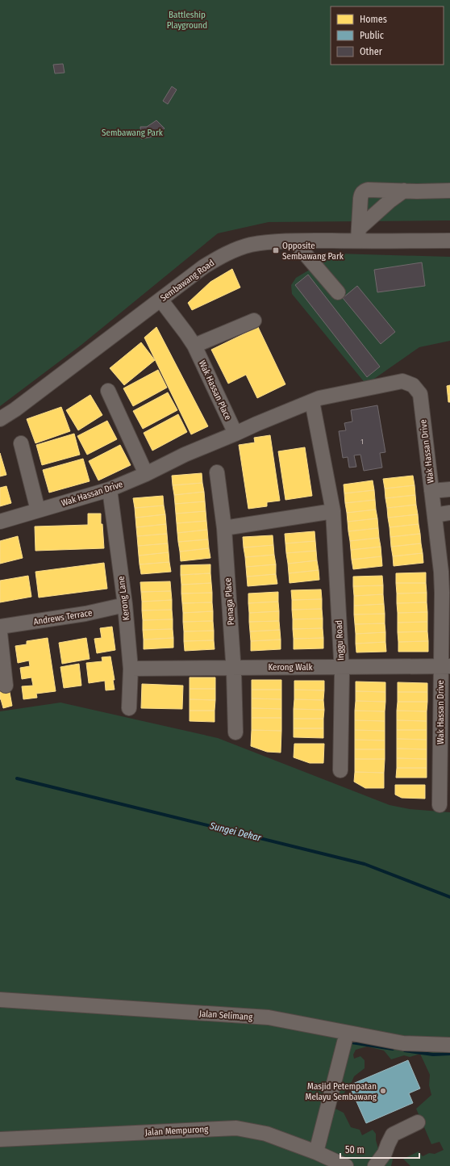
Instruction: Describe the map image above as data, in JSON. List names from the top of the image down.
{
  "streets": {
    "street": [
      "Sembawang Road",
      "Wak Hassan Place",
      "Wak Hassan Drive",
      "Kerong Lane",
      "Penaga Place",
      "Andrews Terrace",
      "Inggu Road",
      "Kerong Walk",
      "Jalan Selimang",
      "Jalan Mempurong"
    ]
  },
  "crossings": [
    ["Sembawang Road", "Wak Hassan Place"],
    ["Wak Hassan Place", "Wak Hassan Drive"],
    ["Wak Hassan Drive", "Kerong Lane"],
    ["Wak Hassan Drive", "Inggu Road"],
    ["Wak Hassan Drive", "Kerong Walk"],
    ["Kerong Lane", "Andrews Terrace"],
    ["Kerong Lane", "Kerong Walk"],
    ["Penaga Place", "Kerong Walk"],
    ["Inggu Road", "Kerong Walk"]
  ],
  "water": ["Sungei Dekar"],
  "parks": ["Battleship Playground", "Sembawang Park"],
  "places": {
    "transit": ["Opposite Sembawang Park"],
    "other": ["Masjid Petempatan Melayu Sembawang"]
  },
  "house_numbers": ["1"],
  "legend": ["Homes", "Public", "Other"],
  "scale_bar": "50 m"
}
